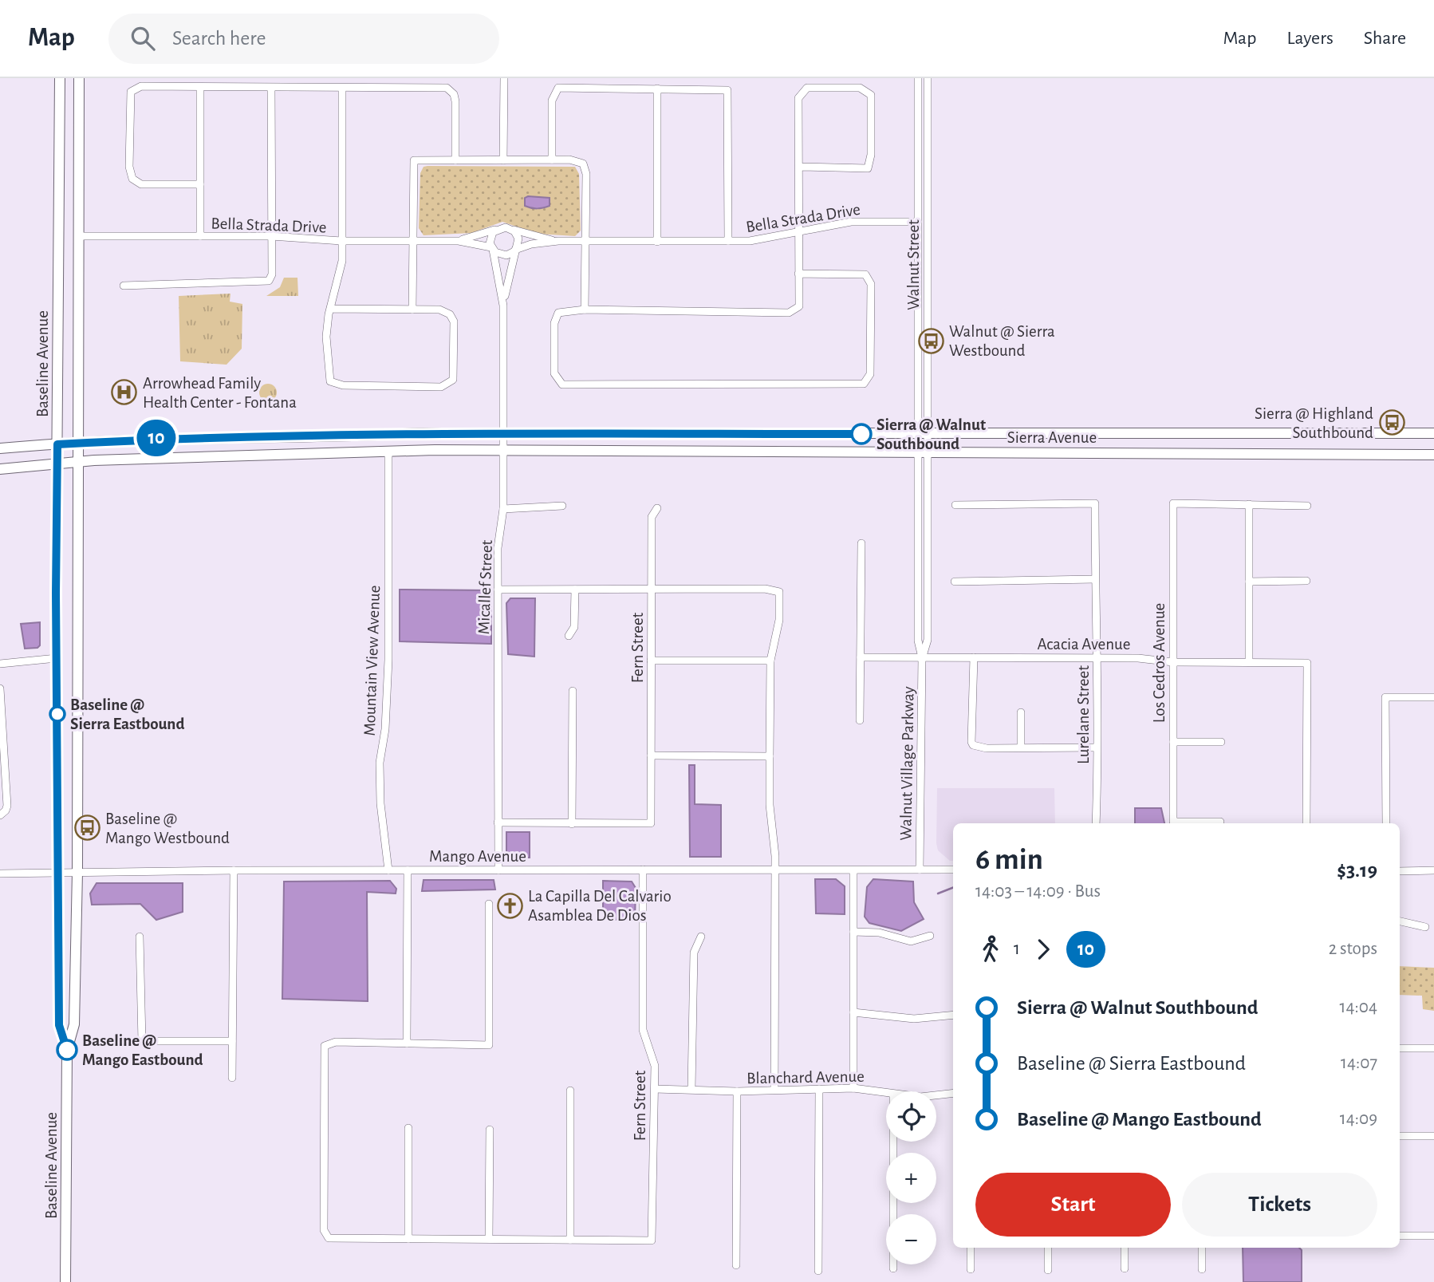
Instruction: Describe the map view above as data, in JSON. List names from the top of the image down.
{
  "streets": {
    "main road": ["Baseline Avenue", "Sierra Avenue"],
    "street": [
      "Bella Strada Drive",
      "Walnut Street",
      "Micallef Street",
      "Acacia Avenue",
      "Fern Street",
      "Mountain View Avenue",
      "Los Cedros Avenue",
      "Lurelane Street",
      "Walnut Village Parkway",
      "Mango Avenue",
      "Blanchard Avenue"
    ]
  },
  "crossings": [
    ["Bella Strada Drive", "Walnut Street"],
    ["Bella Strada Drive", "Baseline Avenue"],
    ["Bella Strada Drive", "Micallef Street"],
    ["Walnut Street", "Sierra Avenue"],
    ["Walnut Street", "Walnut Village Parkway"],
    ["Baseline Avenue", "Sierra Avenue"],
    ["Baseline Avenue", "Mango Avenue"],
    ["Sierra Avenue", "Micallef Street"],
    ["Sierra Avenue", "Mountain View Avenue"],
    ["Sierra Avenue", "Walnut Village Parkway"],
    ["Micallef Street", "Mango Avenue"],
    ["Acacia Avenue", "Los Cedros Avenue"],
    ["Acacia Avenue", "Lurelane Street"],
    ["Acacia Avenue", "Walnut Village Parkway"],
    ["Fern Street", "Mango Avenue"],
    ["Fern Street", "Blanchard Avenue"],
    ["Mountain View Avenue", "Mango Avenue"],
    ["Walnut Village Parkway", "Mango Avenue"]
  ],
  "places": {
    "bus stop": ["Walnut @ Sierra Westbound", "Sierra @ Highland Southbound", "Baseline @ Mango Westbound"],
    "hospital": ["Arrowhead Family Health Center - Fontana"],
    "other": ["Sierra @ Walnut Southbound", "Baseline @ Sierra Eastbound", "Baseline @ Mango Eastbound"],
    "church": ["La Capilla Del Calvario Asamblea De Dios"]
  },
  "lines": ["bus line 10"],
  "page": {
    "header": "Map",
    "search": "Search here",
    "nav": ["Map", "Layers", "Share"],
    "on_map": "10",
    "heading": ["6 min", "14:03 – 14:09 · Bus", "$3.19"],
    "legs": ["1", "10", "2 stops"],
    "list": [
      {
        "name": "Sierra @ Walnut Southbound",
        "value": "14:04"
      },
      {
        "name": "Baseline @ Sierra Eastbound",
        "value": "14:07"
      },
      {
        "name": "Baseline @ Mango Eastbound",
        "value": "14:09"
      }
    ],
    "map_buttons": ["+", "−"],
    "buttons": ["Start", "Tickets"]
  }
}
